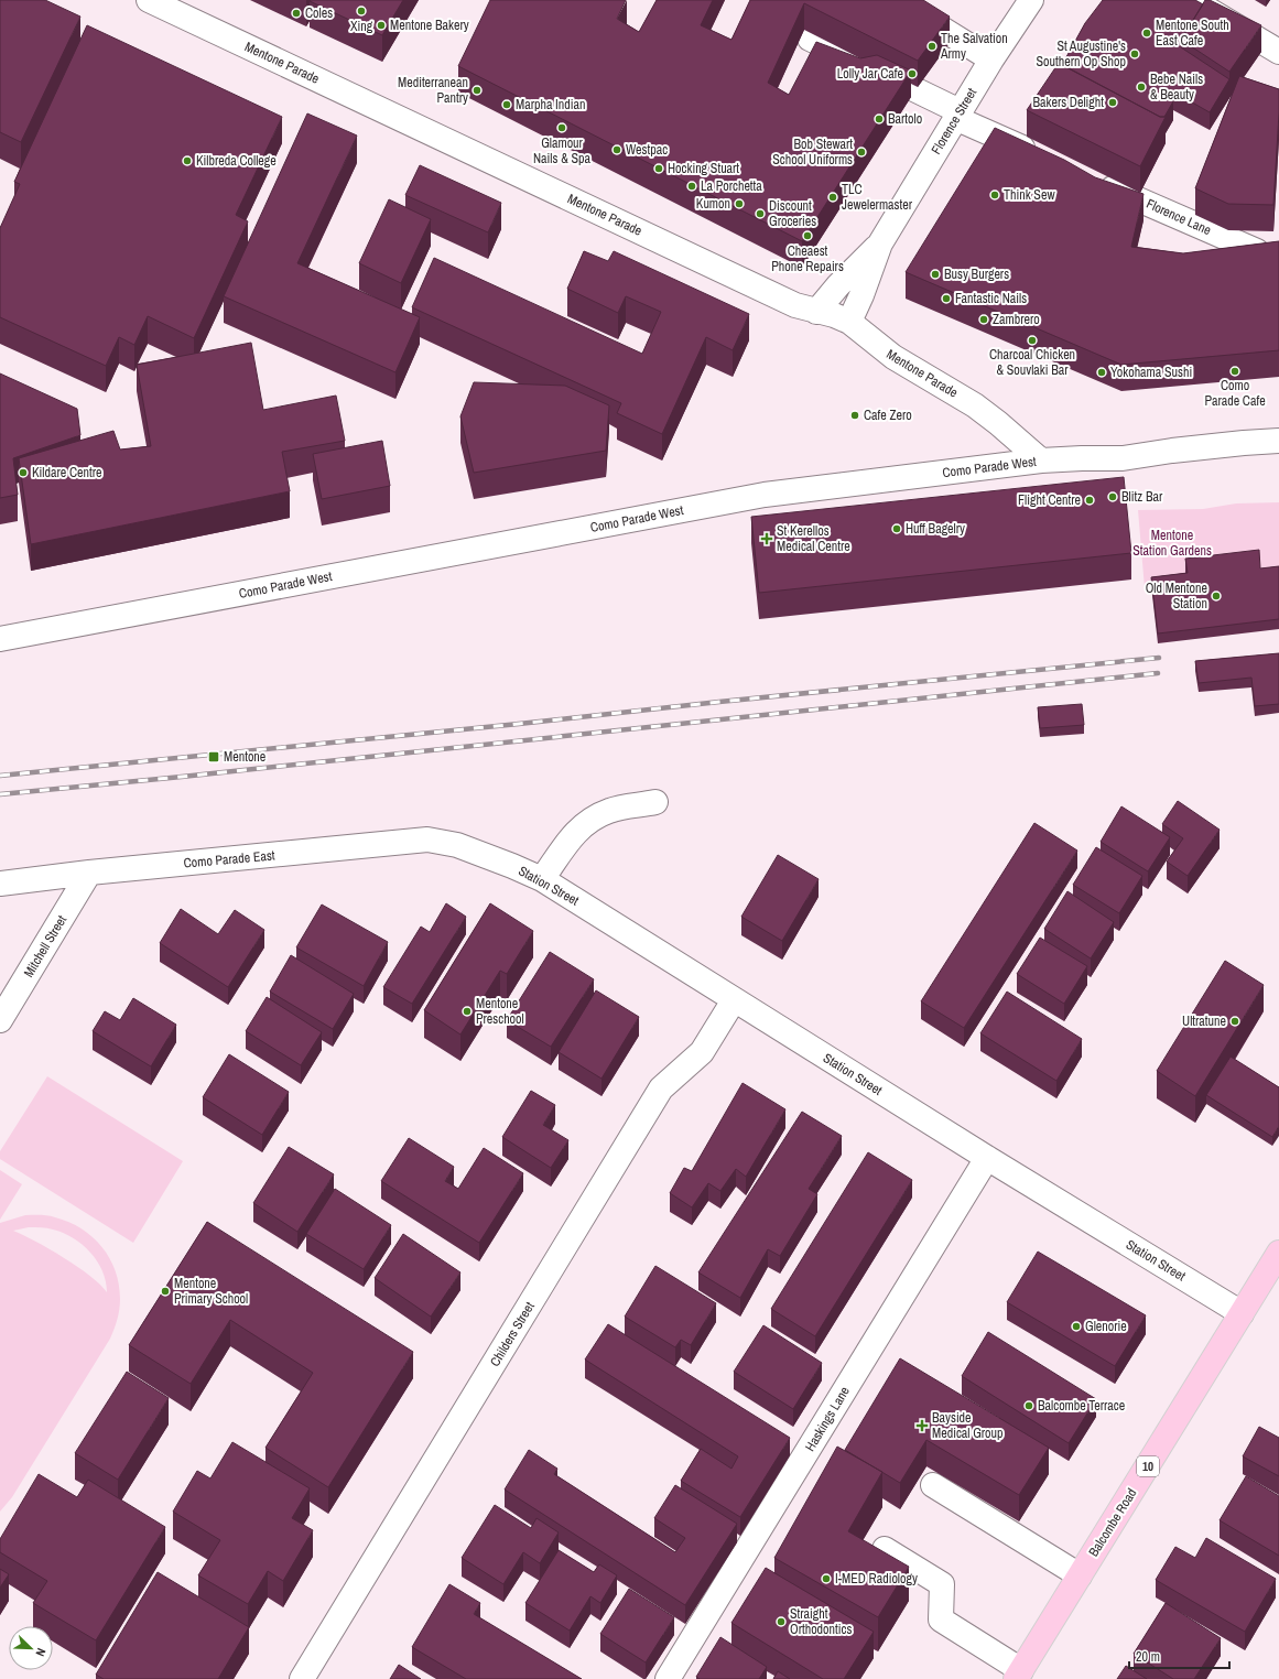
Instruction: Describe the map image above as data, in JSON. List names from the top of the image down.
{
  "streets": {
    "main road": ["10", "Balcombe Road"],
    "street": [
      "Mentone Parade",
      "Florence Street",
      "Florence Lane",
      "Como Parade West",
      "Como Parade East",
      "Station Street",
      "Mitchell Street",
      "Childers Street",
      "Haskings Lane"
    ]
  },
  "crossings": [
    ["Mentone Parade", "Florence Street"],
    ["Mentone Parade", "Como Parade West"],
    ["Como Parade East", "Station Street"],
    ["Como Parade East", "Mitchell Street"],
    ["Station Street", "Childers Street"],
    ["Station Street", "Haskings Lane"],
    ["Station Street", "Balcombe Road"]
  ],
  "parks": ["Mentone Station Gardens"],
  "places": {
    "other": [
      "Xing",
      "Coles",
      "Mentone Bakery",
      "Mentone South East Cafe",
      "The Salvation Army",
      "St Augustine's Southern Op Shop",
      "Lolly Jar Cafe",
      "Bebe Nails & Beauty",
      "Mediterranean Pantry",
      "Bakers Delight",
      "Marpha Indian",
      "Bartolo",
      "Glamour Nails & Spa",
      "Westpac",
      "Bob Stewart School Uniforms",
      "Kilbreda College",
      "Hocking Stuart",
      "La Porchetta",
      "Think Sew",
      "TLC Jewelermaster",
      "Kumon",
      "Discount Groceries",
      "Cheaest Phone Repairs",
      "Busy Burgers",
      "Fantastic Nails",
      "Zambrero",
      "Charcoal Chicken & Souvlaki Bar",
      "Como Parade Cafe",
      "Yokohama Sushi",
      "Cafe Zero",
      "Kildare Centre",
      "Blitz Bar",
      "Flight Centre",
      "Huff Bagelry",
      "Old Mentone Station",
      "Mentone Preschool",
      "Ultratune",
      "Mentone Primary School",
      "Glenorie",
      "Balcombe Terrace",
      "I-MED Radiology",
      "Straight Orthodontics"
    ],
    "health": ["St Kerellos Medical Centre", "Bayside Medical Group"],
    "transit": ["Mentone"]
  },
  "scale_bar": "20 m",
  "north": "bottom right"
}
